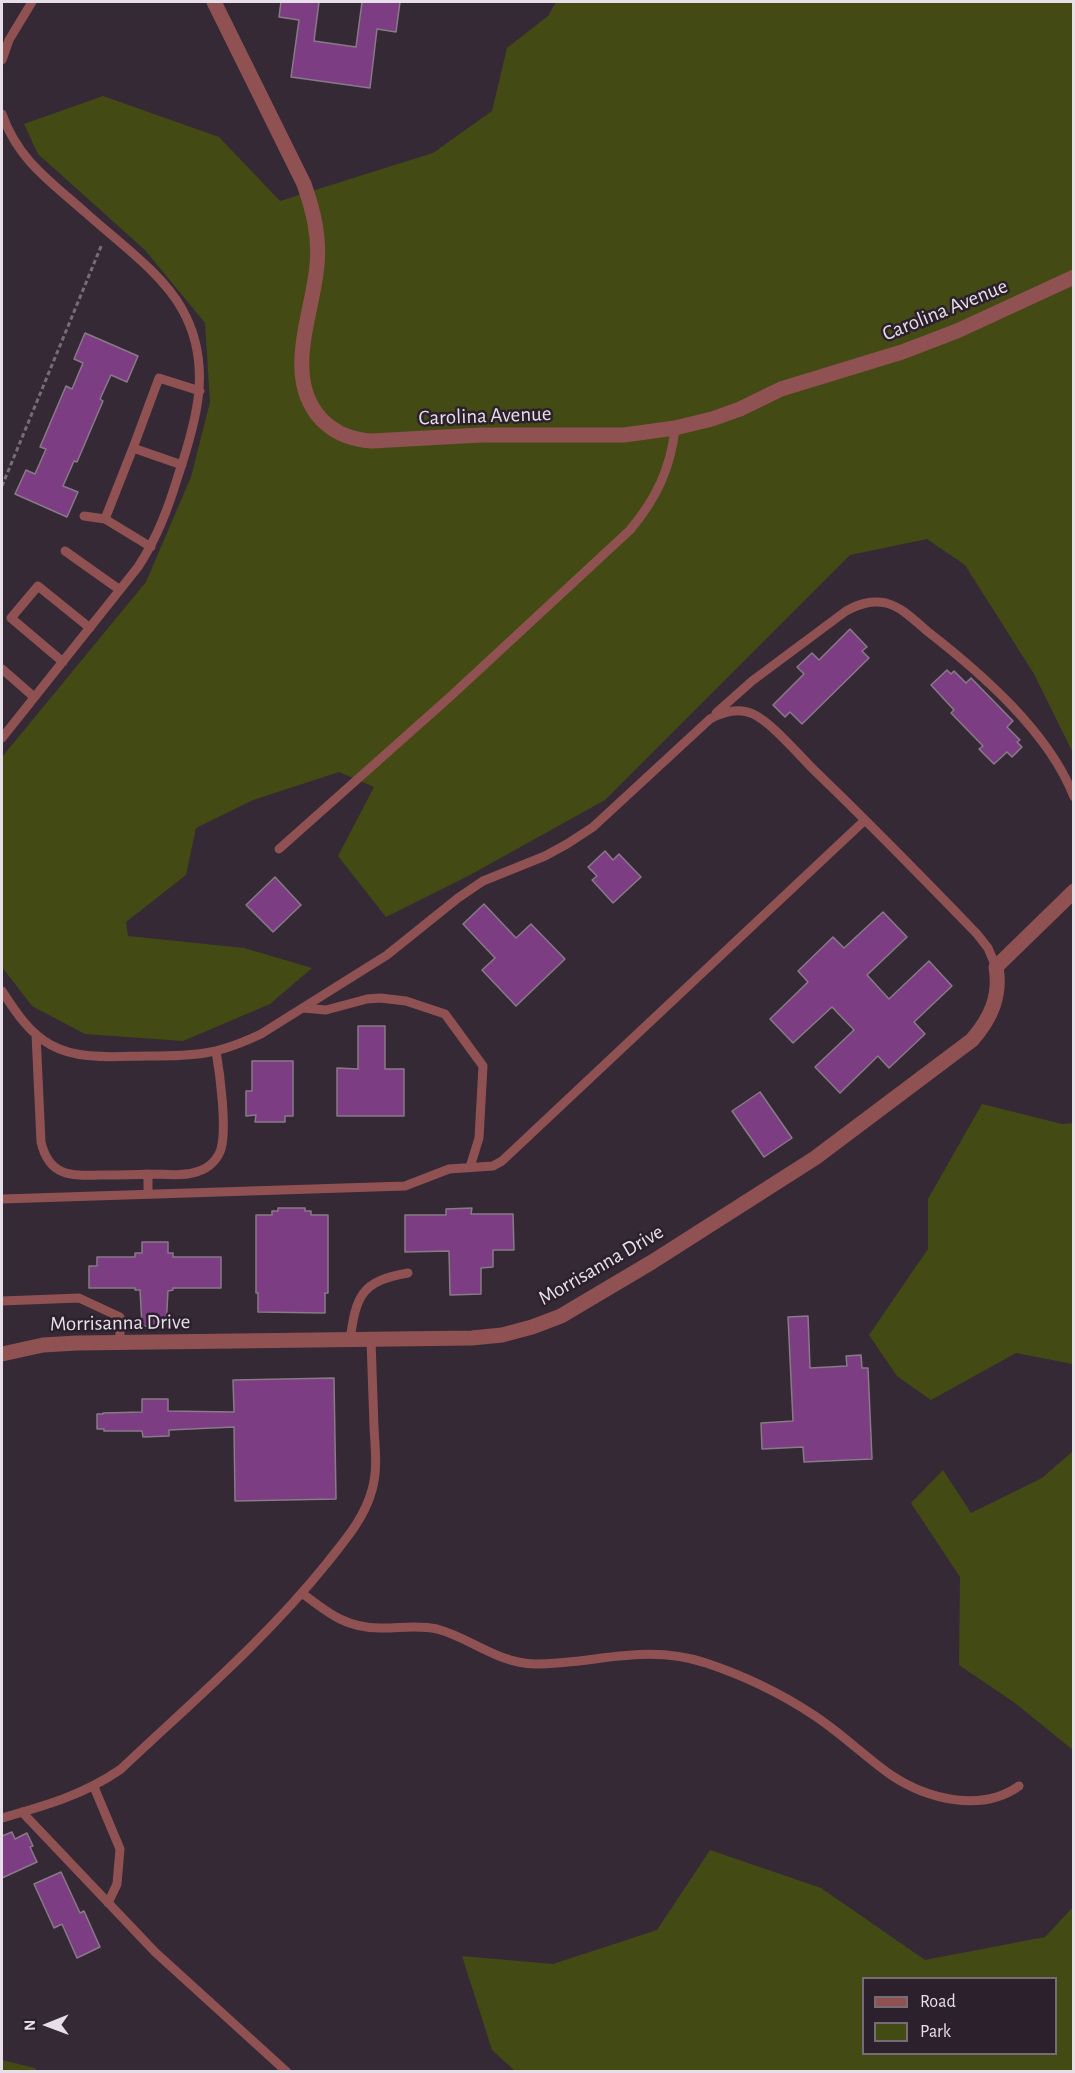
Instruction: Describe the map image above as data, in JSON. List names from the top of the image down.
{
  "streets": {
    "street": ["Carolina Avenue", "Morrisanna Drive"]
  },
  "legend": ["Road", "Park"],
  "north": "left"
}
